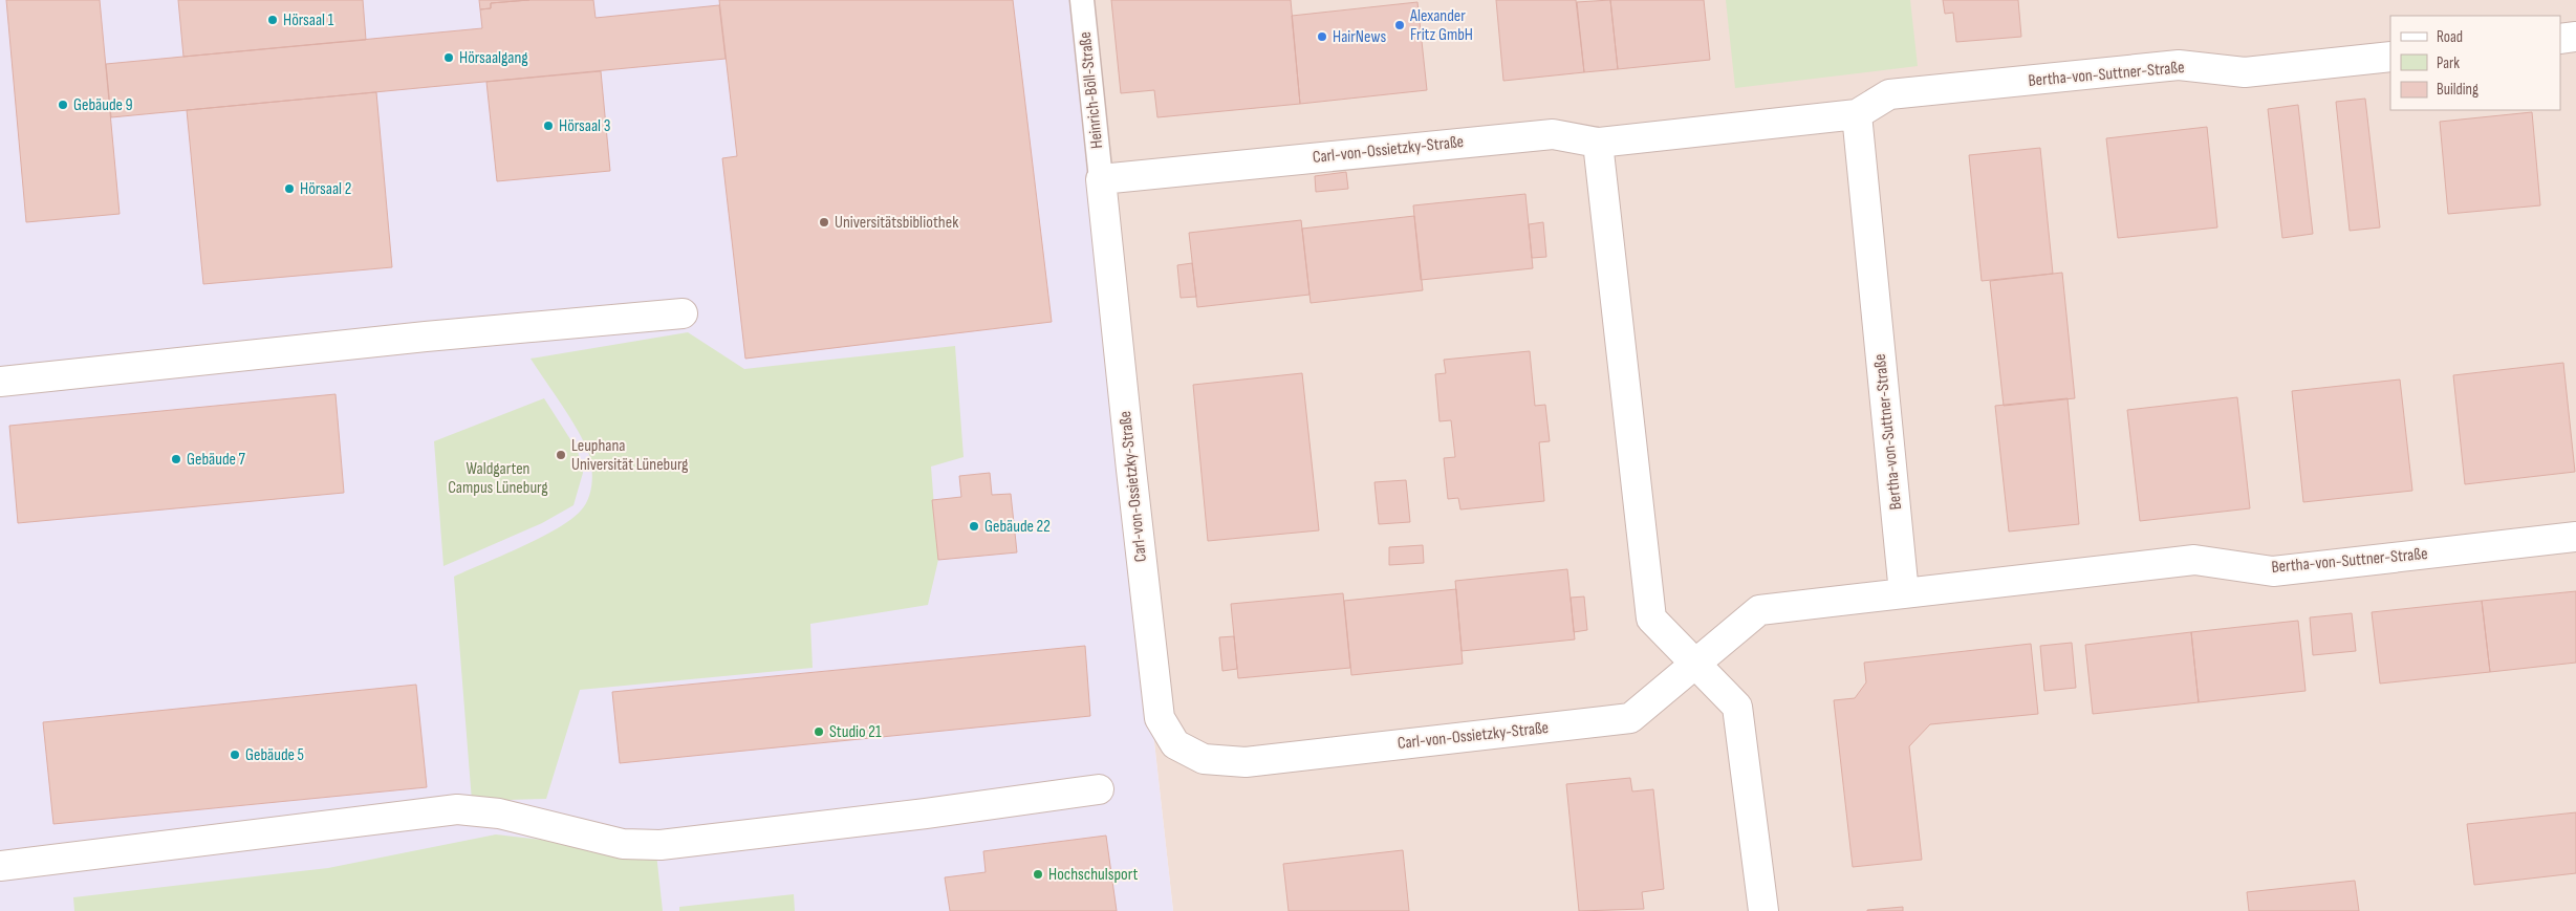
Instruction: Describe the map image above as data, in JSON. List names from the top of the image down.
{
  "streets": {
    "street": ["Bertha-von-Suttner-Straße", "Carl-von-Ossietzky-Straße"],
    "lane": ["Heinrich-Böll-Straße"]
  },
  "crossings": [
    ["Bertha-von-Suttner-Straße", "Carl-von-Ossietzky-Straße"],
    ["Heinrich-Böll-Straße", "Carl-von-Ossietzky-Straße"]
  ],
  "parks": ["Waldgarten Campus Lüneburg"],
  "places": [
    "Hörsaal 1",
    "Alexander Fritz GmbH",
    "HairNews",
    "Hörsaalgang",
    "Gebäude 9",
    "Hörsaal 3",
    "Hörsaal 2",
    "Universitätsbibliothek",
    "Leuphana Universität Lüneburg",
    "Gebäude 7",
    "Gebäude 22",
    "Studio 21",
    "Gebäude 5",
    "Hochschulsport"
  ],
  "legend": ["Road", "Park", "Building"]
}
